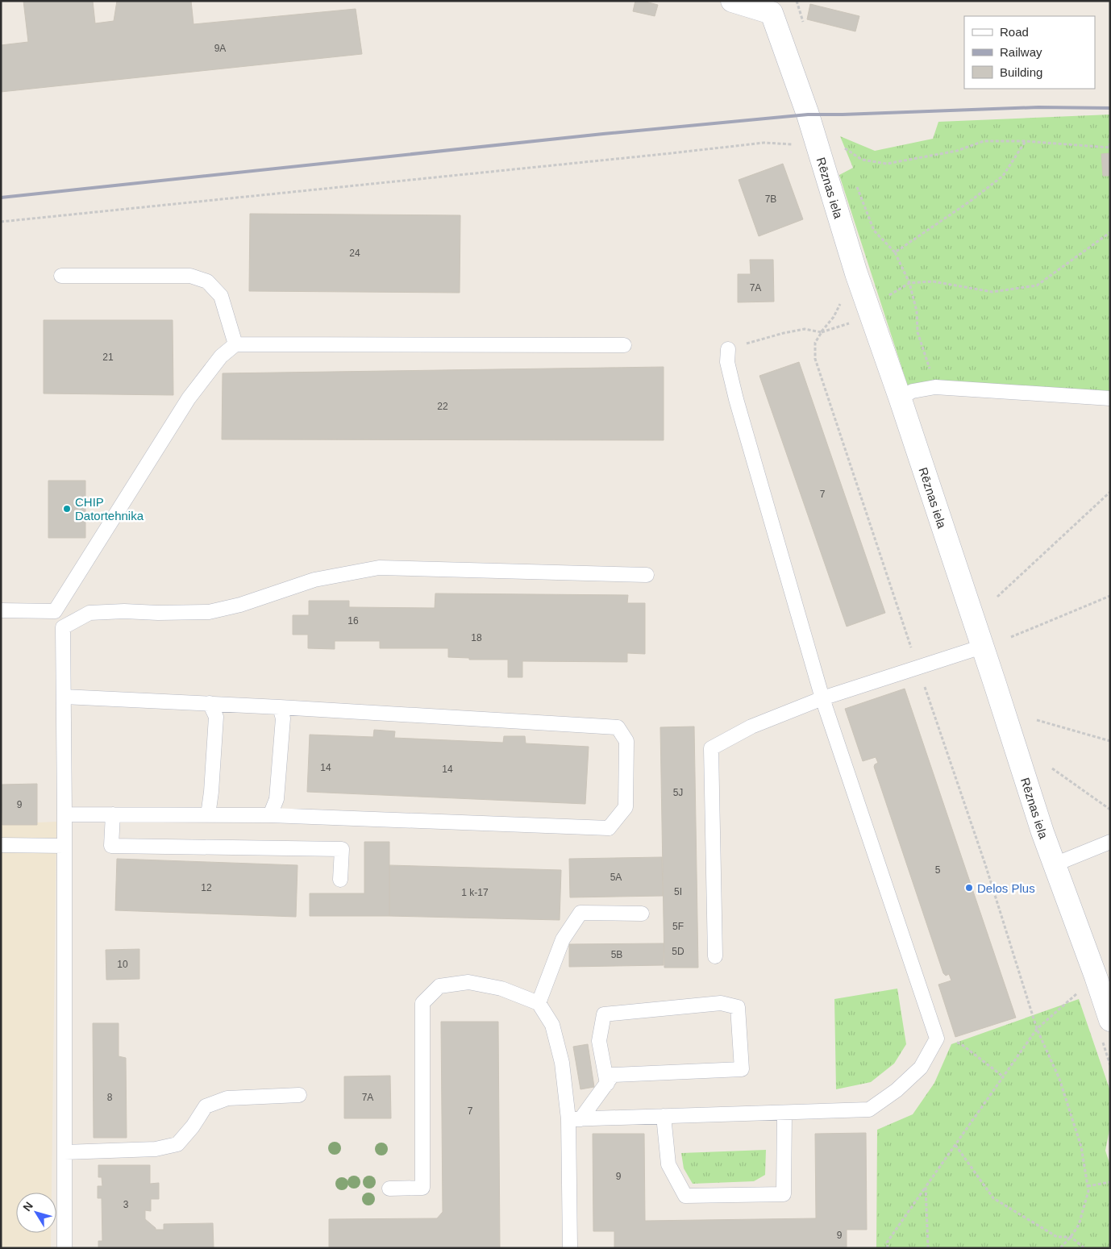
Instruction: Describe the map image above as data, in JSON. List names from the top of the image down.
{
  "streets": {
    "street": ["Rēznas iela"]
  },
  "places": ["CHIP Datortehnika", "Delos Plus"],
  "house_numbers": [
    "9A",
    "7B",
    "24",
    "7A",
    "21",
    "22",
    "7",
    "16",
    "18",
    "14",
    "14",
    "5J",
    "9",
    "5",
    "5A",
    "12",
    "5I",
    "1 k-17",
    "5F",
    "5D",
    "5B",
    "10",
    "8",
    "7A",
    "7",
    "9",
    "3",
    "9"
  ],
  "legend": ["Road", "Railway", "Building"],
  "north": "top left"
}
